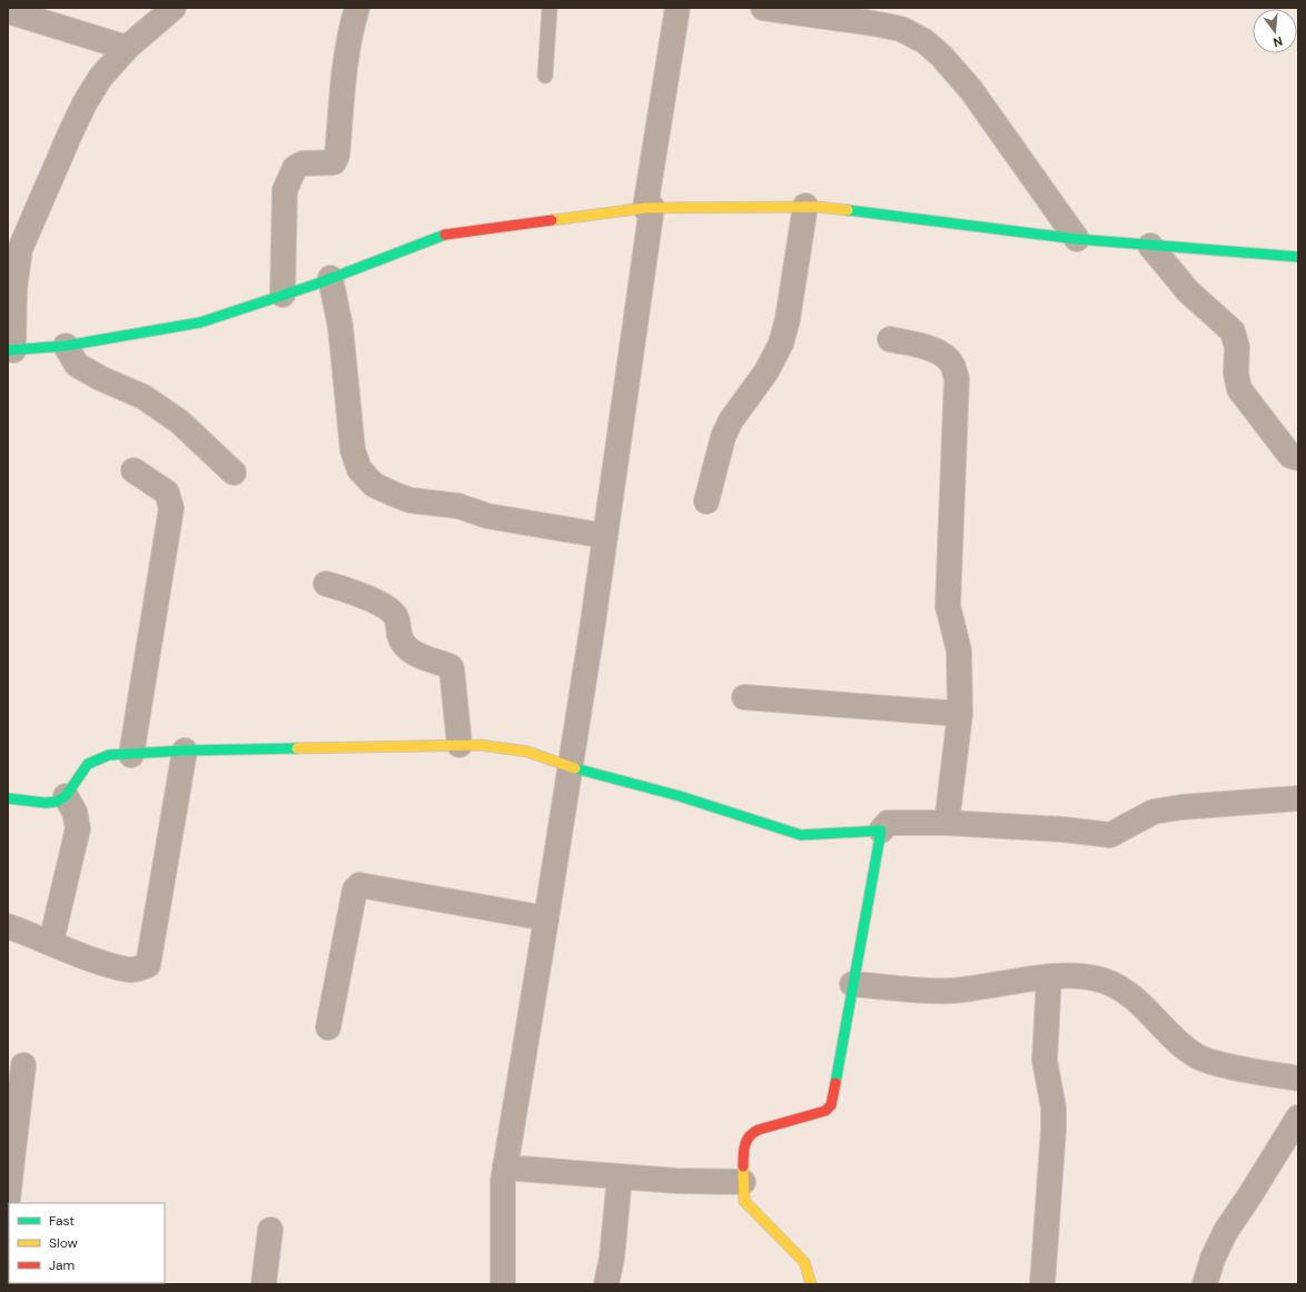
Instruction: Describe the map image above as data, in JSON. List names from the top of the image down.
{
  "legend": ["Fast", "Slow", "Jam"],
  "north": "bottom"
}
